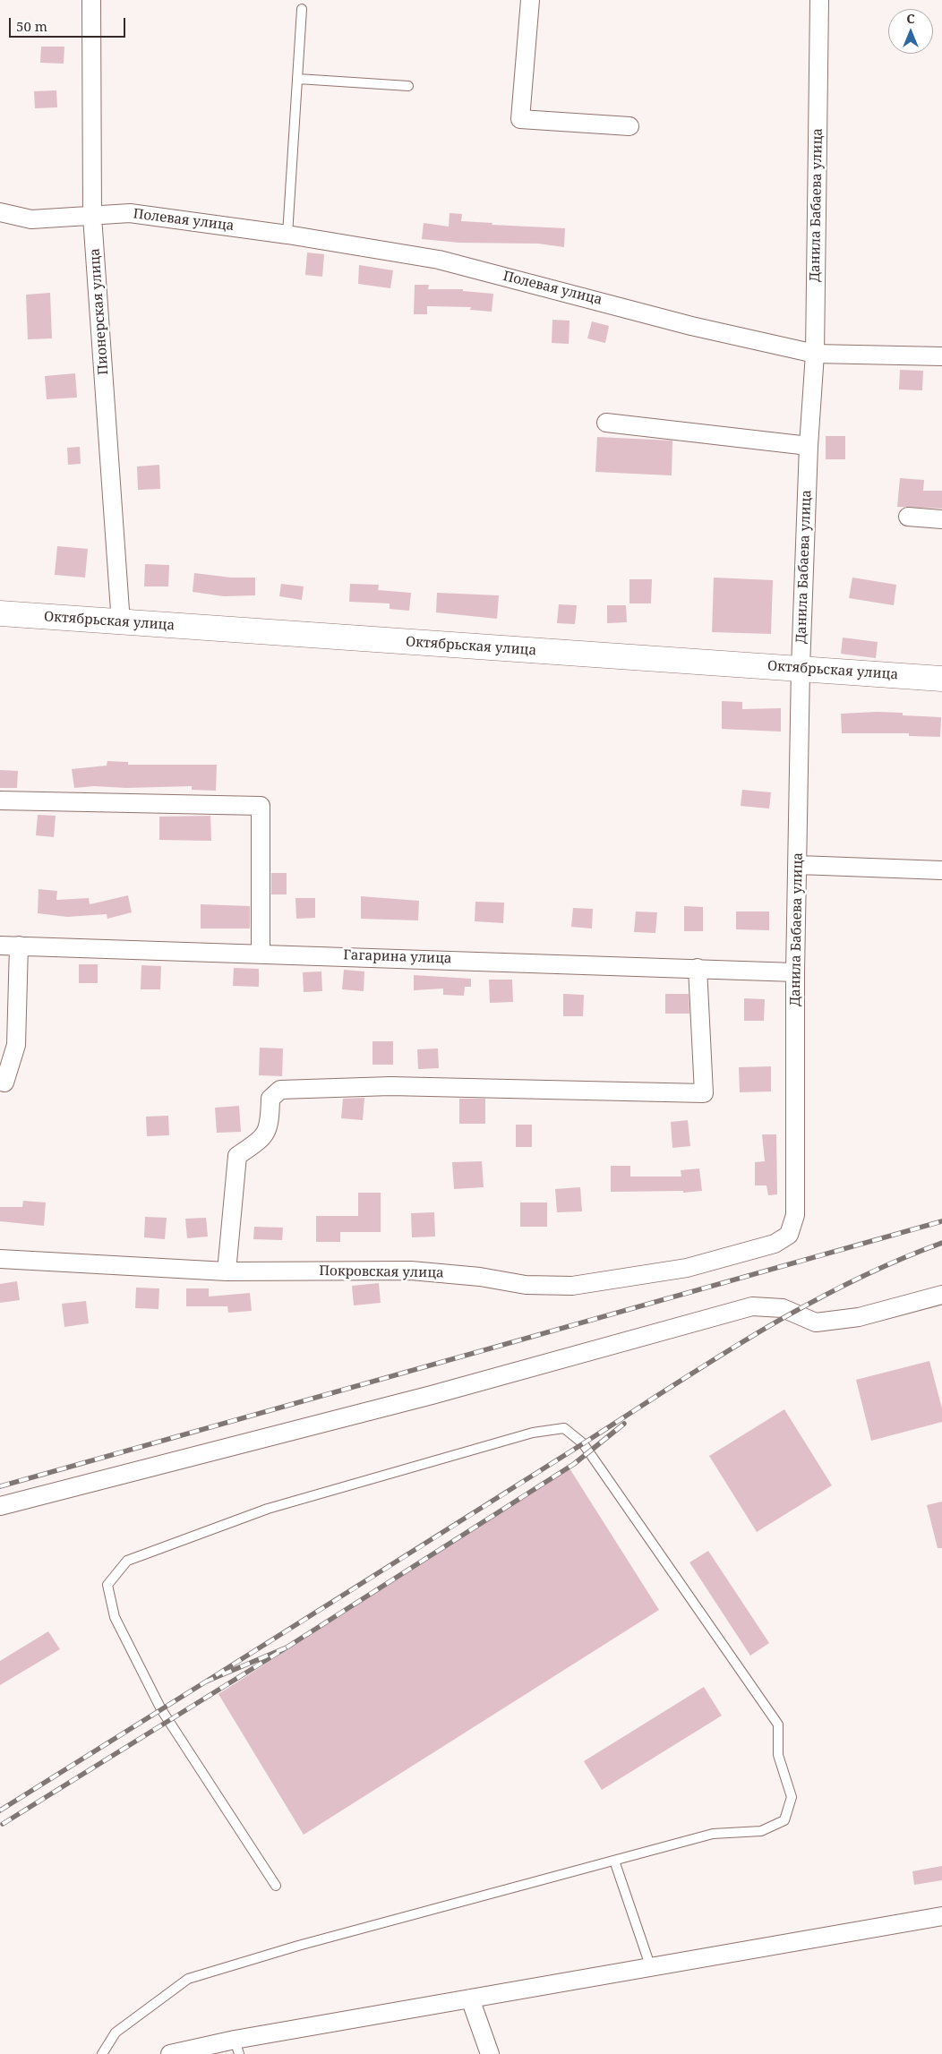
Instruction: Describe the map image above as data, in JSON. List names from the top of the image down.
{
  "streets": {
    "street": [
      "Данила Бабаева улица",
      "Полевая улица",
      "Пионерская улица",
      "Октябрьская улица",
      "Гагарина улица",
      "Покровская улица"
    ]
  },
  "crossings": [
    ["Данила Бабаева улица", "Полевая улица"],
    ["Данила Бабаева улица", "Октябрьская улица"],
    ["Данила Бабаева улица", "Гагарина улица"],
    ["Данила Бабаева улица", "Покровская улица"],
    ["Полевая улица", "Пионерская улица"],
    ["Пионерская улица", "Октябрьская улица"]
  ],
  "scale_bar": "50 m",
  "north": "top"
}
